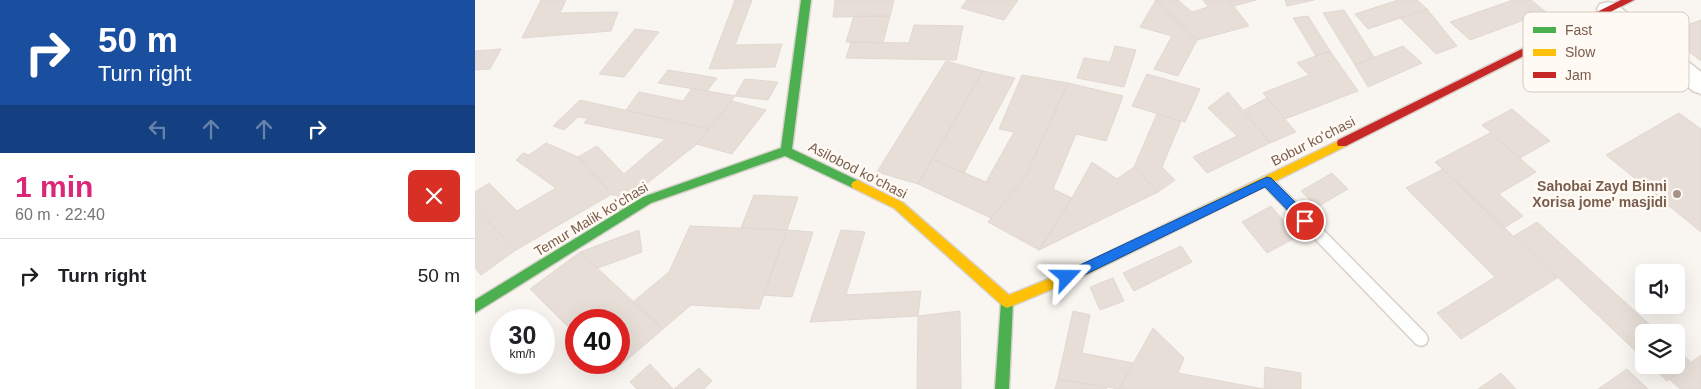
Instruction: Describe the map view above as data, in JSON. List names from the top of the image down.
{
  "streets": {
    "street": ["Bobur koʻchasi", "Asilobod koʻchasi", "Temur Malik koʻchasi"]
  },
  "crossings": [
    ["Bobur koʻchasi", "Asilobod koʻchasi"],
    ["Asilobod koʻchasi", "Temur Malik koʻchasi"]
  ],
  "places": ["Sahobai Zayd Binni Xorisa jome' masjidi"],
  "legend": ["Fast", "Slow", "Jam"],
  "page": {
    "turn": ["50 m", "Turn right"],
    "heading": ["1 min", "60 m · 22:40"],
    "list": [
      {
        "name": "Turn right",
        "value": "50 m"
      }
    ],
    "speed": "30 km/h",
    "limit": "40"
  }
}
